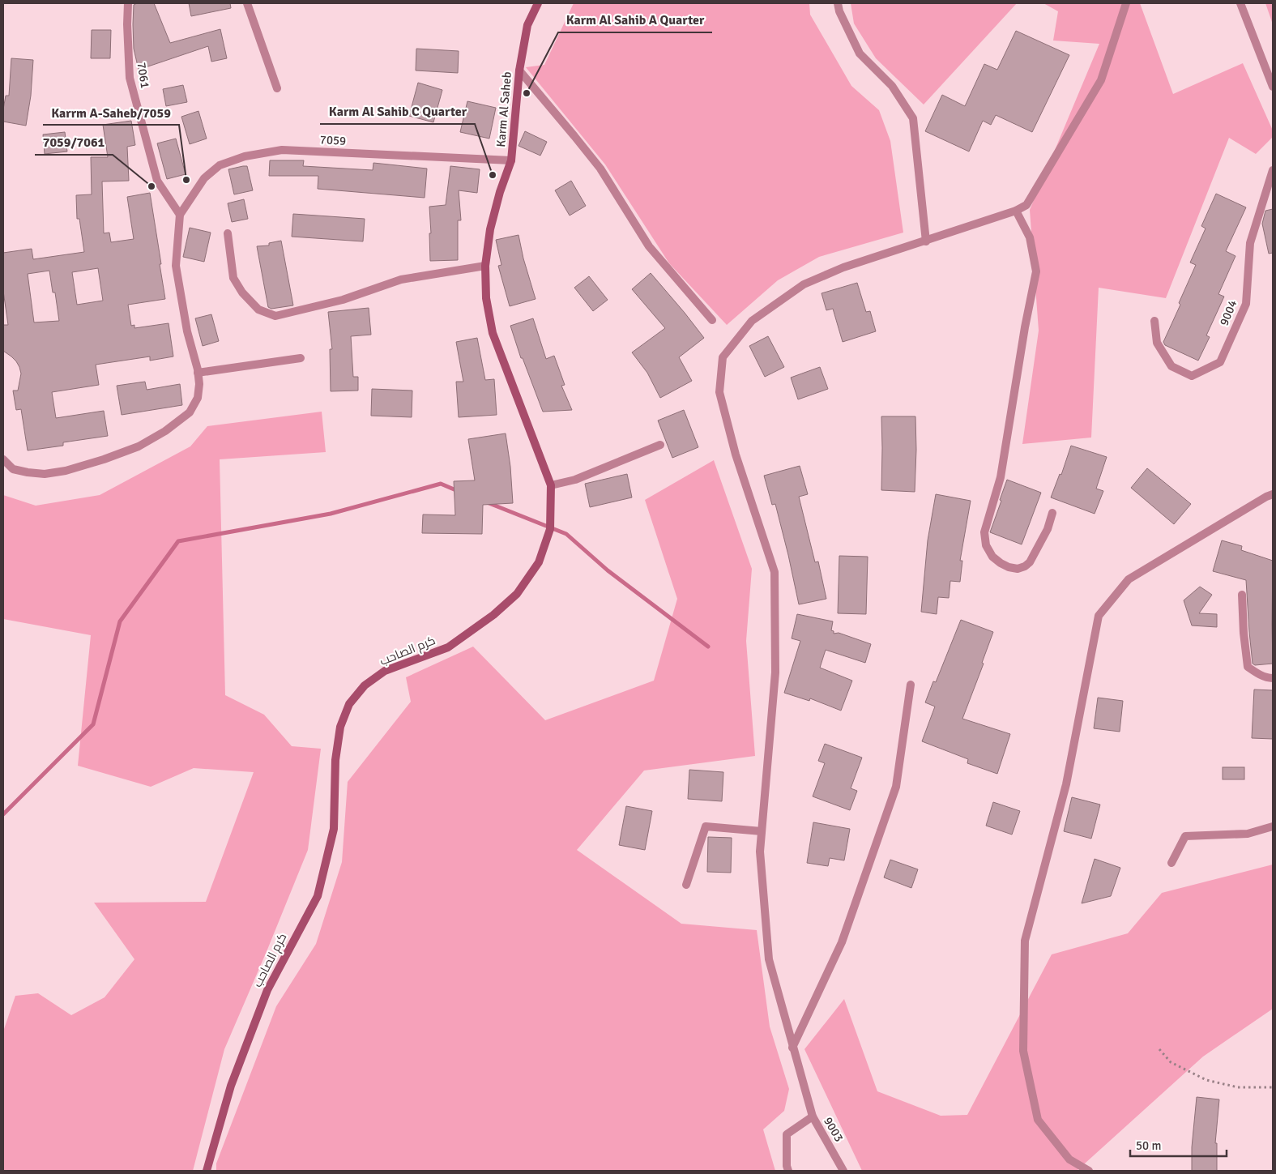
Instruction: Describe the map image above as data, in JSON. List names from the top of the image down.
{
  "streets": {
    "street": [
      "7061",
      "Karm Al Saheb",
      "7059",
      "9004",
      "كرم الصاحب",
      "9003"
    ]
  },
  "crossings": [
    ["7061", "7059"],
    ["Karm Al Saheb", "7059"],
    ["Karm Al Saheb", "كرم الصاحب"]
  ],
  "places": [
    "Karm Al Sahib A Quarter",
    "Karm Al Sahib C Quarter",
    "Karrm A-Saheb/7059",
    "7059/7061"
  ],
  "scale_bar": "50 m"
}
